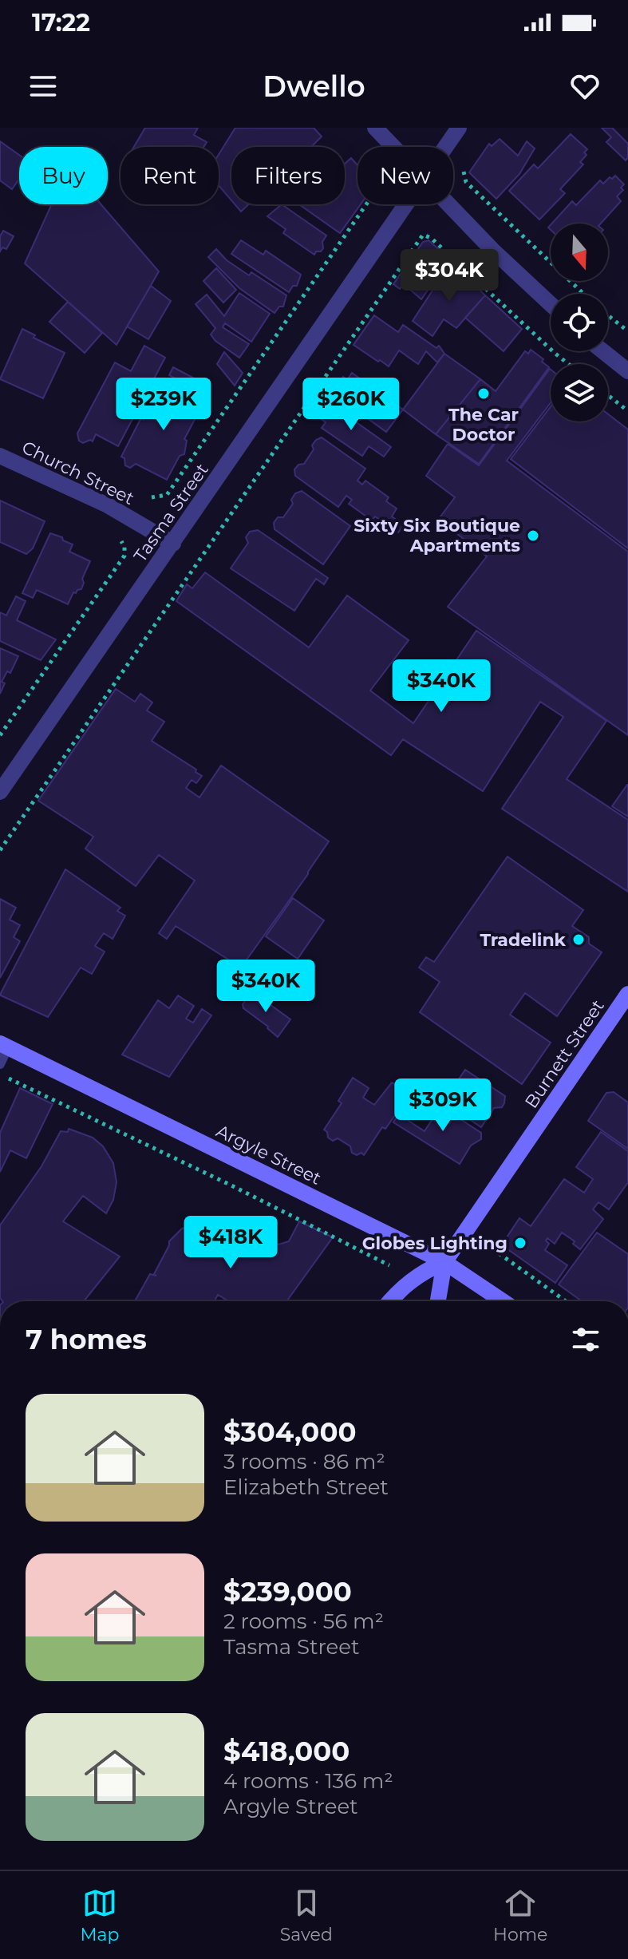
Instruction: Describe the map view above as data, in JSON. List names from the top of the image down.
{
  "streets": {
    "main road": ["Burnett Street", "Argyle Street"],
    "street": ["Church Street", "Tasma Street"]
  },
  "crossings": [
    ["Church Street", "Tasma Street"],
    ["Burnett Street", "Argyle Street"]
  ],
  "places": [
    "The Car Doctor",
    "Sixty Six Boutique Apartments",
    "Tradelink",
    "Globes Lighting"
  ],
  "north": "bottom",
  "page": {
    "status": "17:22",
    "header": "Dwello",
    "chip": [
      "Buy",
      "Rent",
      "Filters",
      "New"
    ],
    "price": [
      "$304K",
      "$239K",
      "$260K",
      "$340K",
      "$340K",
      "$309K",
      "$418K"
    ],
    "heading": "7 homes",
    "list": [
      {
        "name": "$304,000",
        "note": "3 rooms · 86 m² · Elizabeth Street"
      },
      {
        "name": "$239,000",
        "note": "2 rooms · 56 m² · Tasma Street"
      },
      {
        "name": "$418,000",
        "note": "4 rooms · 136 m² · Argyle Street"
      }
    ],
    "tabs": ["Map", "Saved", "Home"]
  }
}
